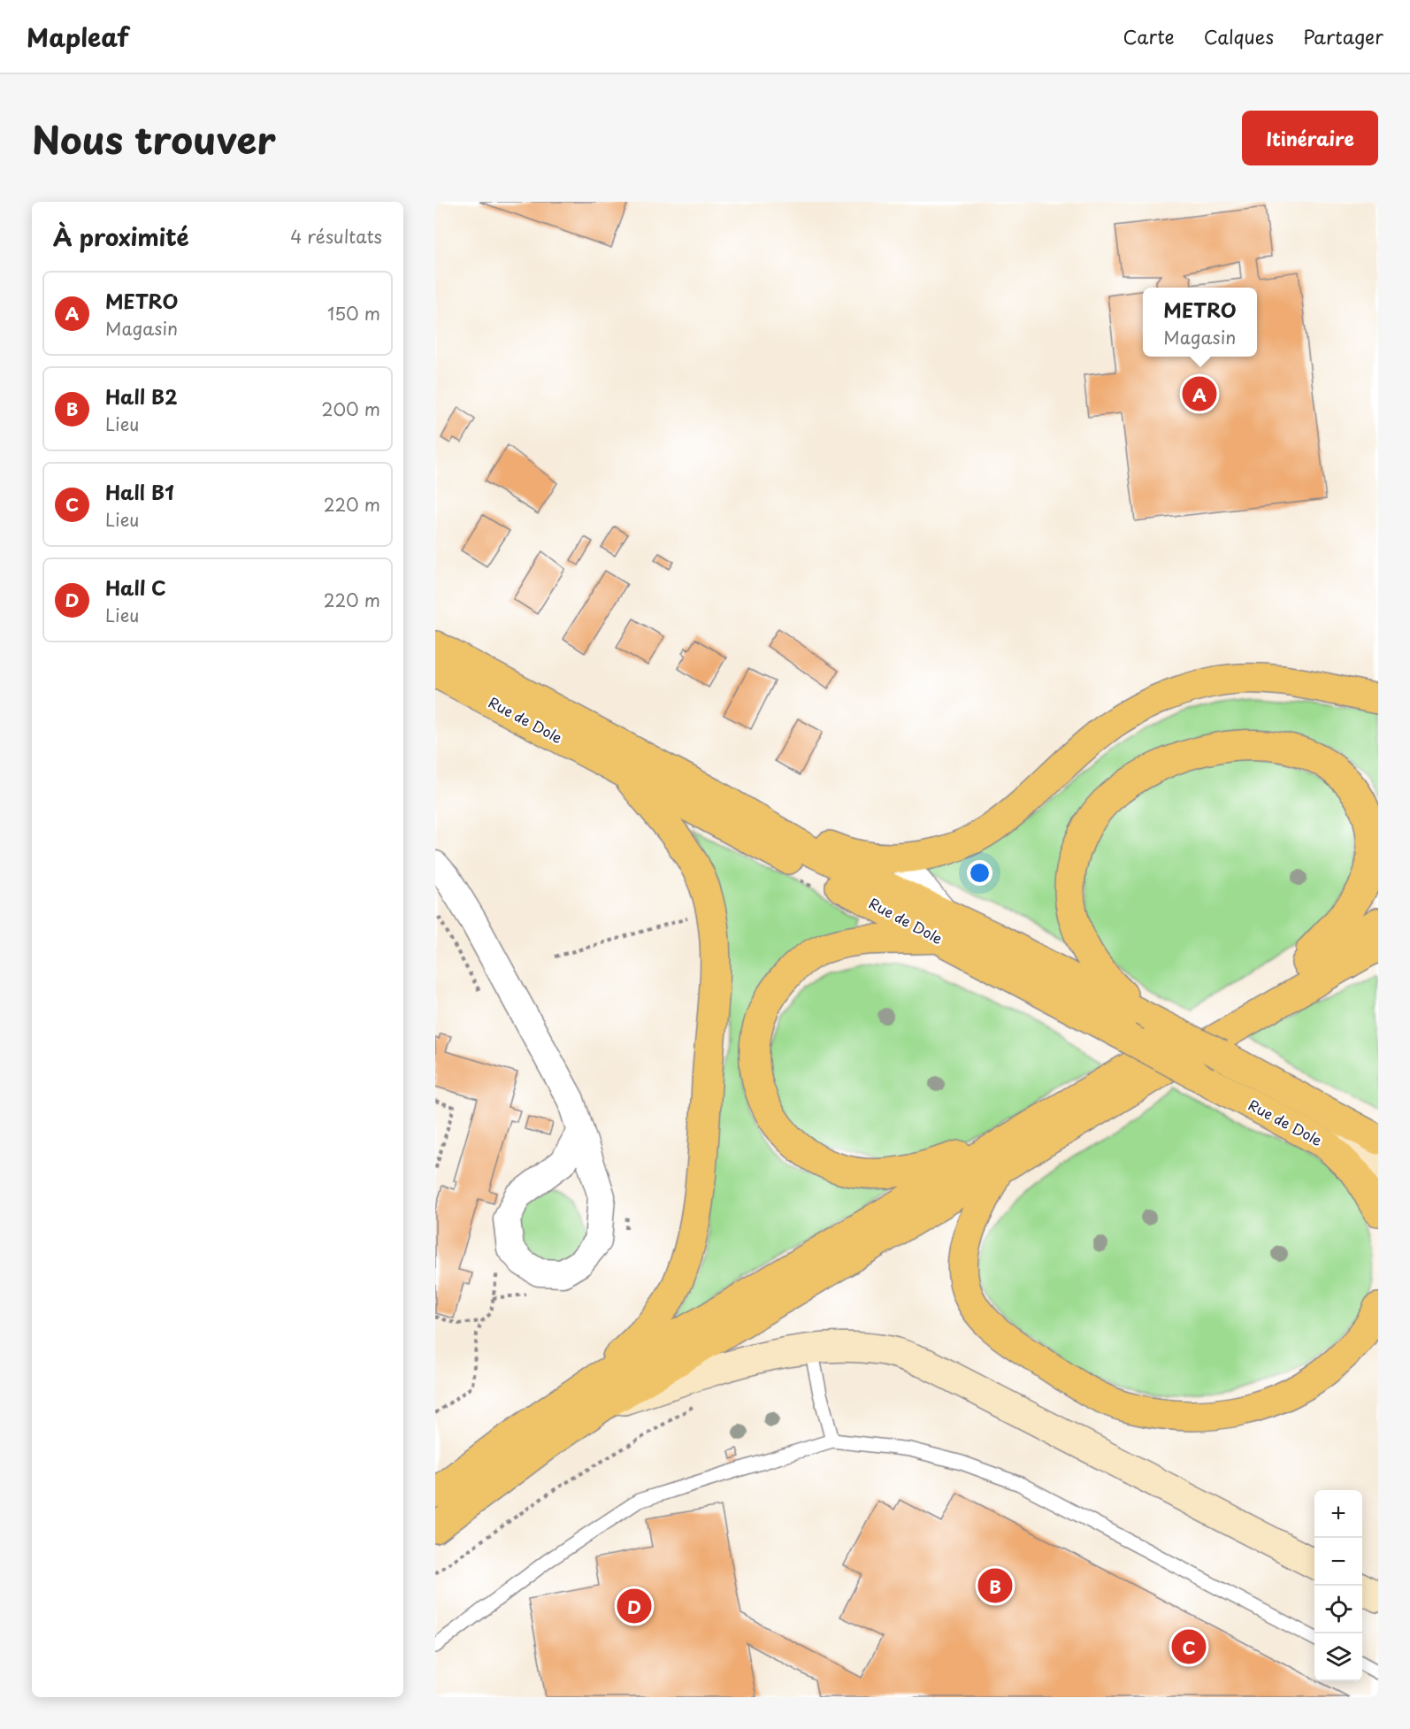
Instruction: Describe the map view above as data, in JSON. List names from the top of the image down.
{
  "streets": {
    "main road": ["Rue de Dole"]
  },
  "page": {
    "header": "Mapleaf",
    "nav": ["Carte", "Calques", "Partager"],
    "title": "Nous trouver",
    "buttons": "Itinéraire",
    "heading": ["À proximité", "4 résultats"],
    "list": [
      {
        "mark": "A",
        "name": "METRO",
        "note": "Magasin",
        "value": "150 m"
      },
      {
        "mark": "B",
        "name": "Hall B2",
        "note": "Lieu",
        "value": "200 m"
      },
      {
        "mark": "C",
        "name": "Hall B1",
        "note": "Lieu",
        "value": "220 m"
      },
      {
        "mark": "D",
        "name": "Hall C",
        "note": "Lieu",
        "value": "220 m"
      }
    ],
    "popup": ["METRO", "Magasin"],
    "pins": [
      "A",
      "B",
      "D",
      "C"
    ],
    "map_buttons": ["+", "−"]
  }
}
